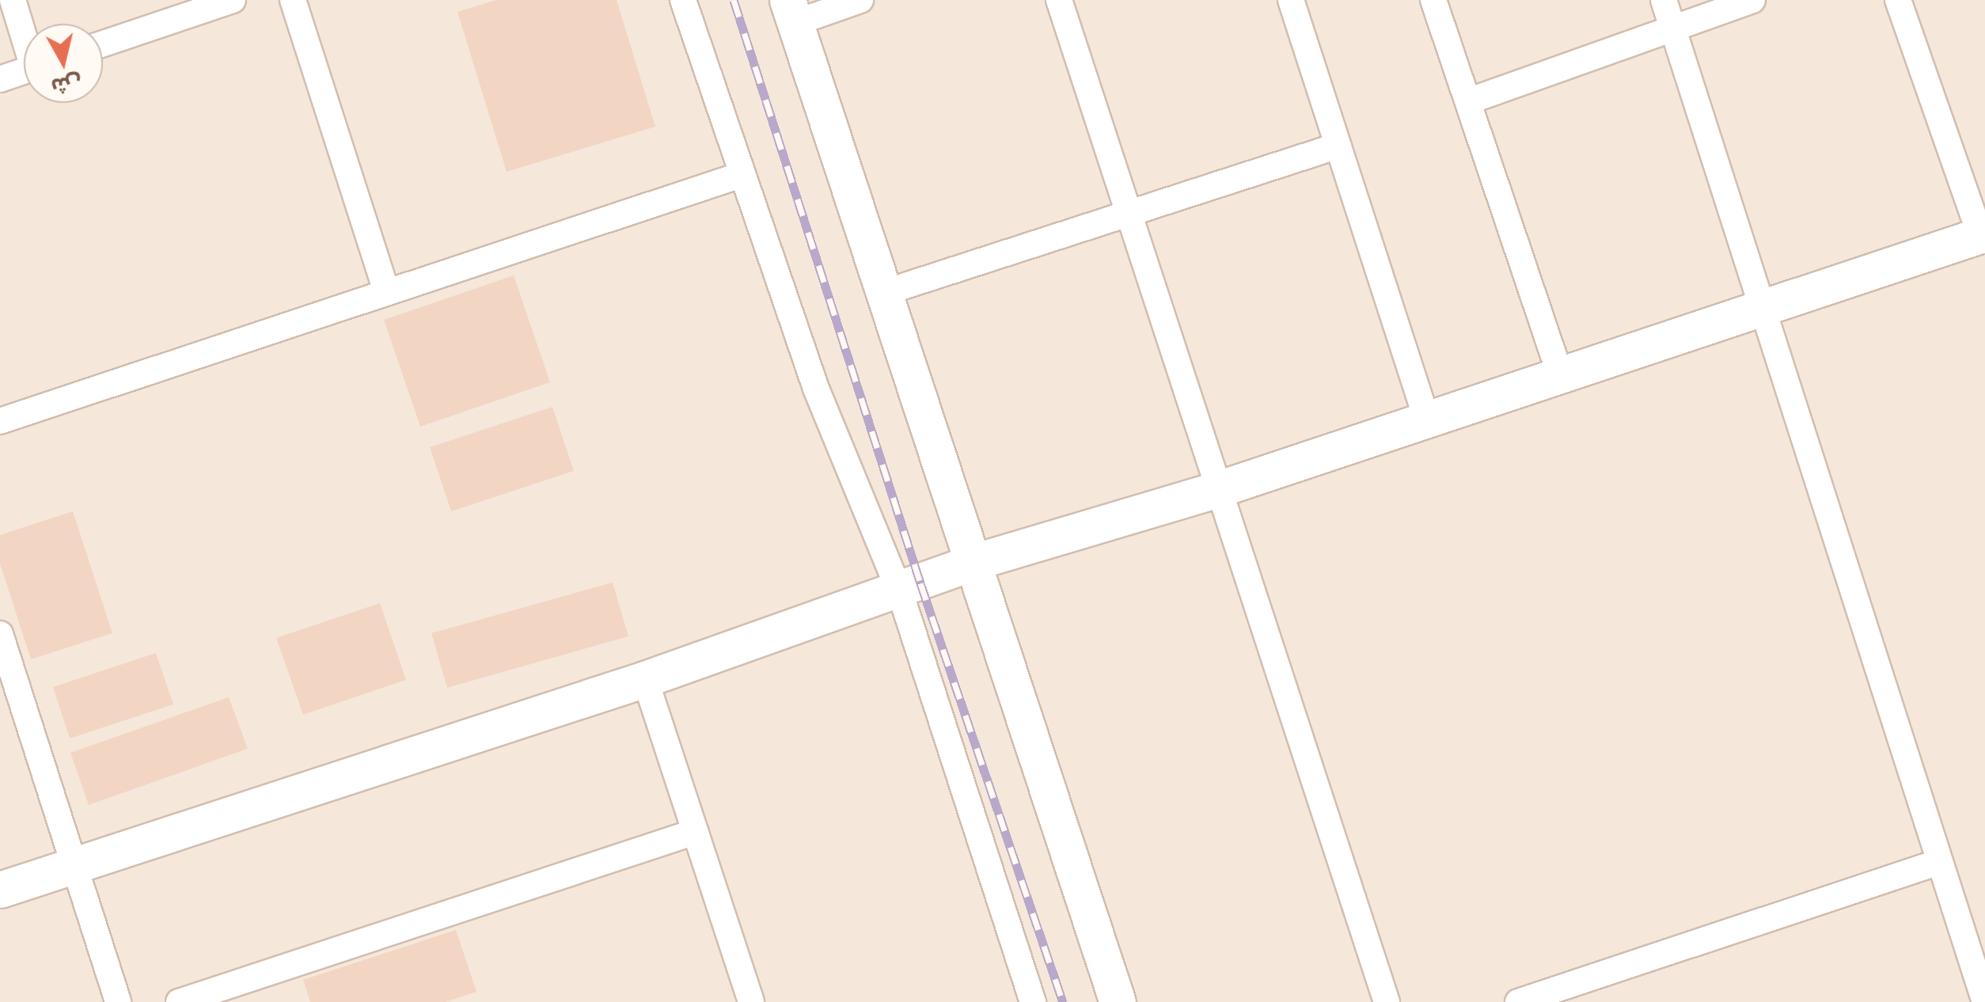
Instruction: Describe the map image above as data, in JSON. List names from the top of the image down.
{
  "north": "bottom"
}
